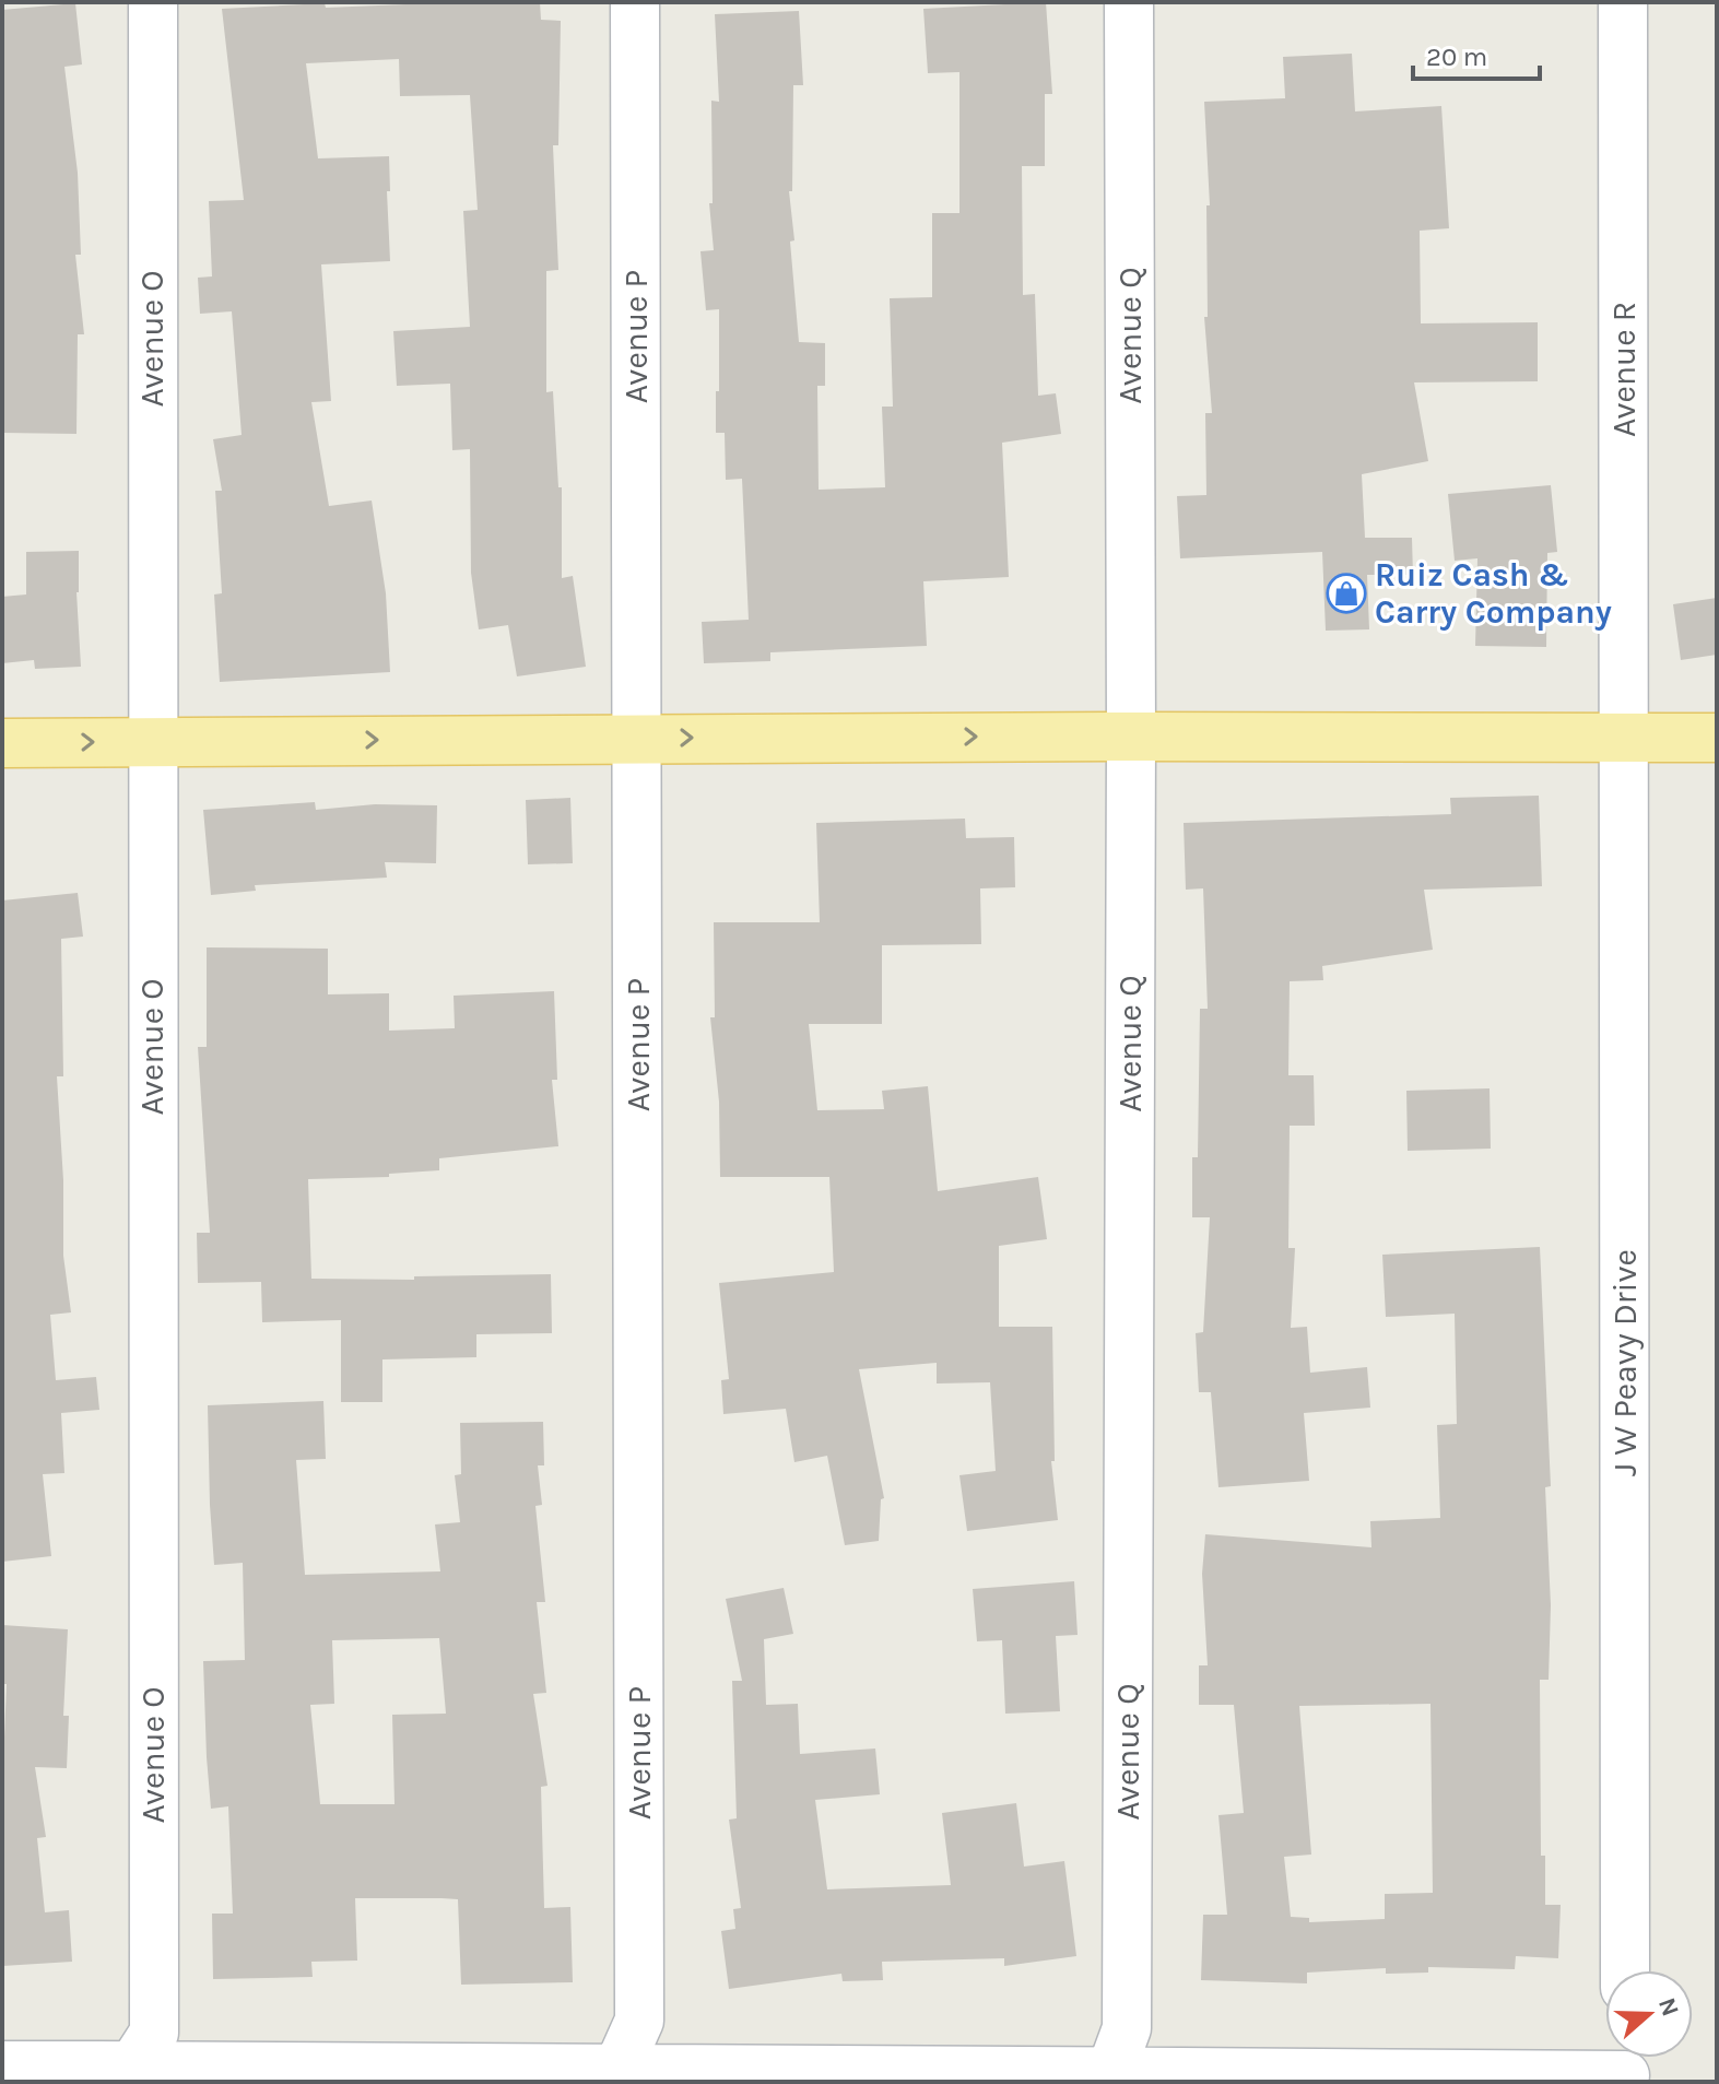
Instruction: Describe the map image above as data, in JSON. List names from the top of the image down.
{
  "streets": {
    "street": [
      "Avenue Q",
      "Avenue P",
      "Avenue O",
      "Avenue R",
      "J W Peavy Drive"
    ]
  },
  "crossings": [
    ["Avenue R", "J W Peavy Drive"]
  ],
  "places": {
    "shop": ["Ruiz Cash & Carry Company"]
  },
  "scale_bar": "20 m",
  "north": "right"
}
